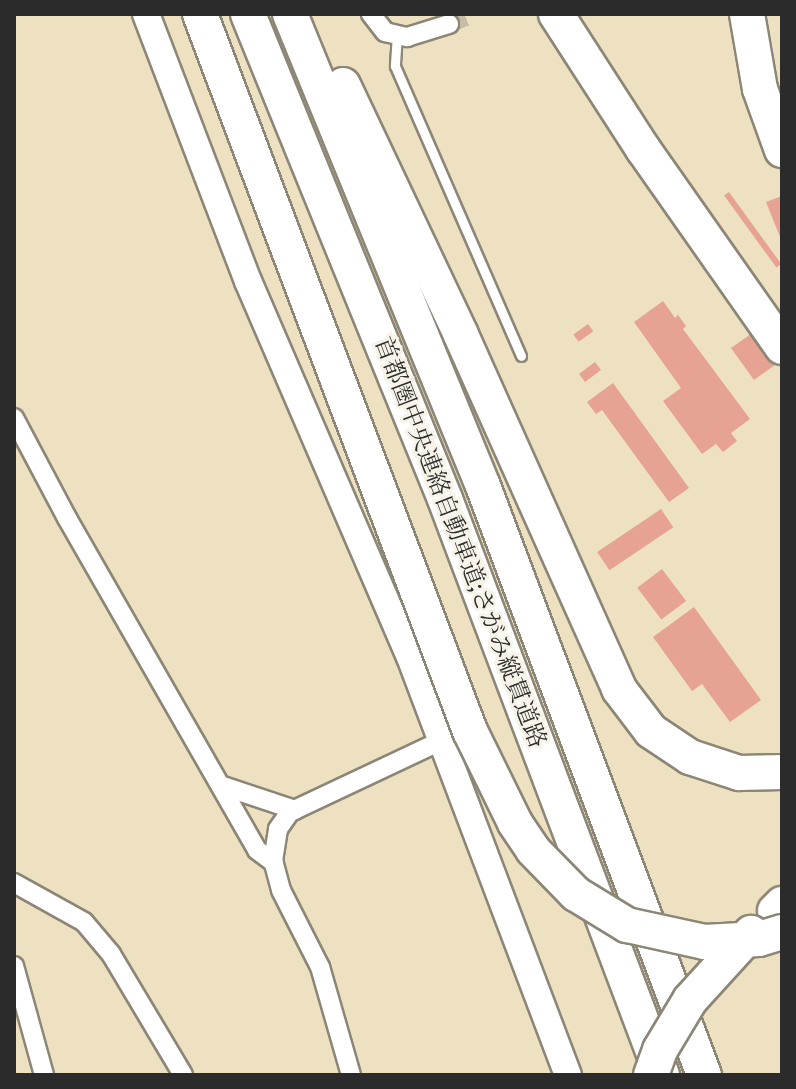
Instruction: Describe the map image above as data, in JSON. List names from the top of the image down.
{
  "streets": {
    "highway": ["首都圏中央連絡自動車道;さがみ縦貫道路"]
  }
}
